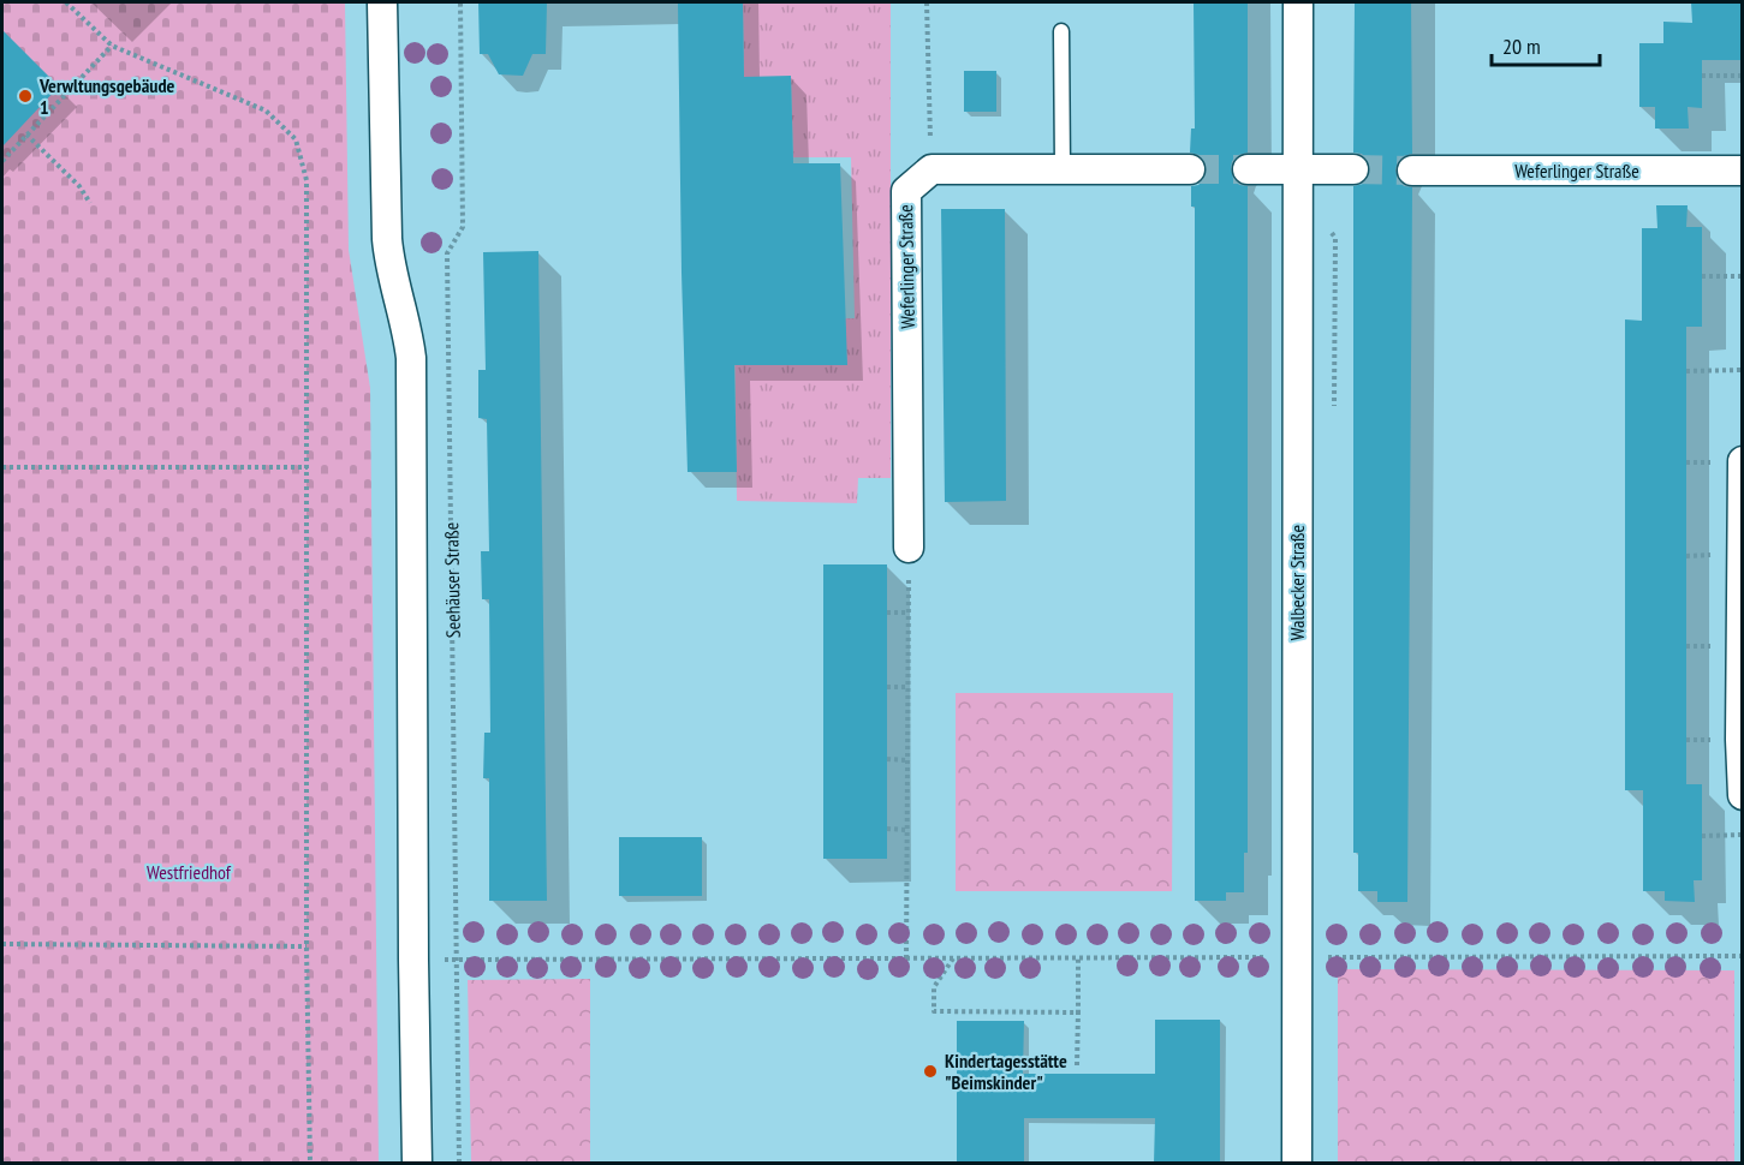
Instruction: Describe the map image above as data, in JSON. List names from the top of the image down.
{
  "streets": {
    "street": ["Weferlinger Straße", "Seehäuser Straße", "Walbecker Straße"]
  },
  "parks": ["Westfriedhof"],
  "places": ["Verwltungsgebäude 1", "Kindertagesstätte \"Beimskinder\""],
  "scale_bar": "20 m"
}
